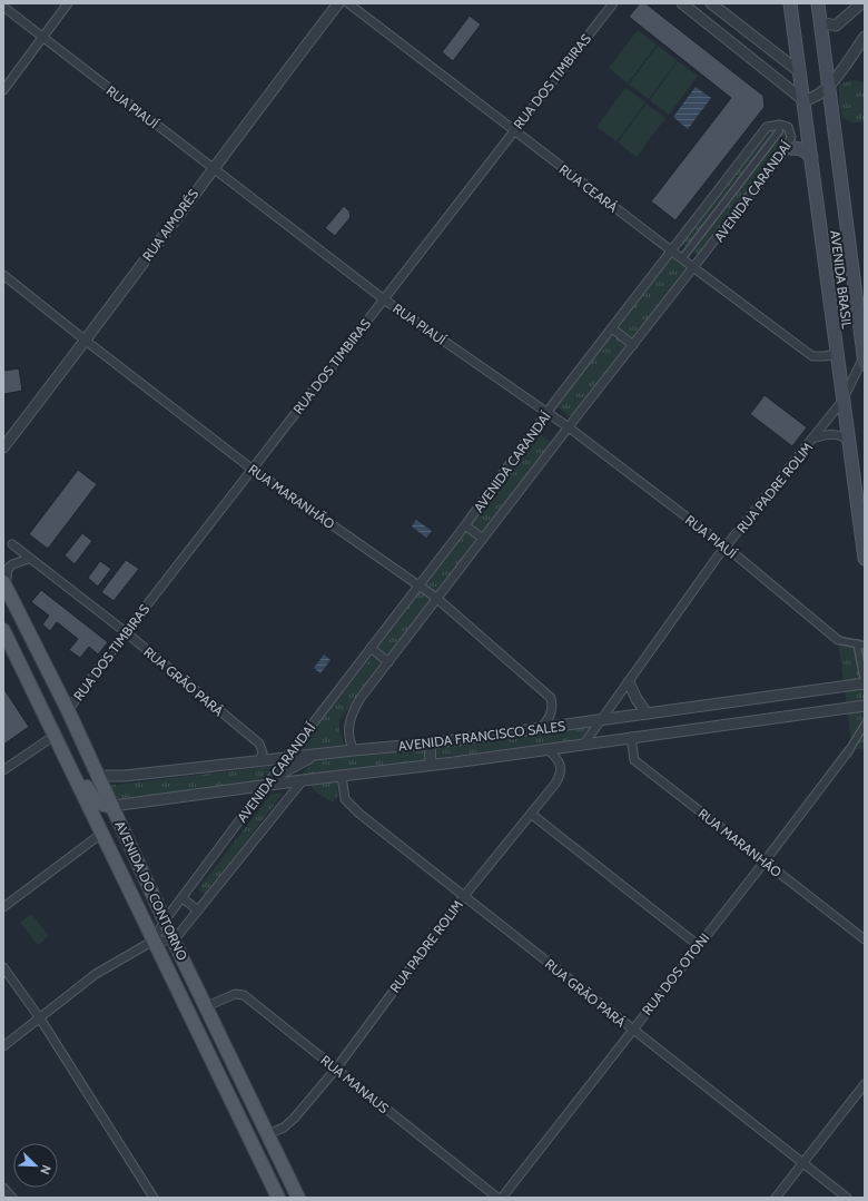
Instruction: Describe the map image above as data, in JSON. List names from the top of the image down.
{
  "streets": {
    "main road": ["AVENIDA BRASIL", "AVENIDA DO CONTORNO"],
    "street": [
      "RUA DOS TIMBIRAS",
      "RUA PIAUÍ",
      "RUA CEARÁ",
      "AVENIDA CARANDAÍ",
      "RUA AIMORÉS",
      "RUA PADRE ROLIM",
      "RUA MARANHÃO",
      "RUA GRÃO PARÁ",
      "AVENIDA FRANCISCO SALES",
      "RUA DOS OTONI",
      "RUA MANAUS"
    ]
  },
  "crossings": [
    ["RUA DOS TIMBIRAS", "RUA PIAUÍ"],
    ["RUA DOS TIMBIRAS", "RUA CEARÁ"],
    ["RUA DOS TIMBIRAS", "RUA MARANHÃO"],
    ["RUA DOS TIMBIRAS", "RUA GRÃO PARÁ"],
    ["RUA DOS TIMBIRAS", "AVENIDA DO CONTORNO"],
    ["RUA PIAUÍ", "AVENIDA CARANDAÍ"],
    ["RUA PIAUÍ", "RUA AIMORÉS"],
    ["RUA PIAUÍ", "RUA PADRE ROLIM"],
    ["RUA CEARÁ", "AVENIDA CARANDAÍ"],
    ["RUA CEARÁ", "AVENIDA BRASIL"],
    ["AVENIDA CARANDAÍ", "RUA MARANHÃO"],
    ["AVENIDA CARANDAÍ", "AVENIDA FRANCISCO SALES"],
    ["AVENIDA CARANDAÍ", "AVENIDA DO CONTORNO"],
    ["RUA AIMORÉS", "RUA MARANHÃO"],
    ["AVENIDA BRASIL", "RUA PADRE ROLIM"],
    ["RUA PADRE ROLIM", "RUA GRÃO PARÁ"],
    ["RUA PADRE ROLIM", "AVENIDA FRANCISCO SALES"],
    ["RUA PADRE ROLIM", "AVENIDA DO CONTORNO"],
    ["RUA PADRE ROLIM", "RUA MANAUS"],
    ["RUA MARANHÃO", "AVENIDA FRANCISCO SALES"],
    ["RUA MARANHÃO", "RUA DOS OTONI"],
    ["RUA GRÃO PARÁ", "AVENIDA FRANCISCO SALES"],
    ["RUA GRÃO PARÁ", "RUA DOS OTONI"],
    ["AVENIDA FRANCISCO SALES", "AVENIDA DO CONTORNO"],
    ["AVENIDA DO CONTORNO", "RUA MANAUS"]
  ],
  "north": "bottom right"
}
